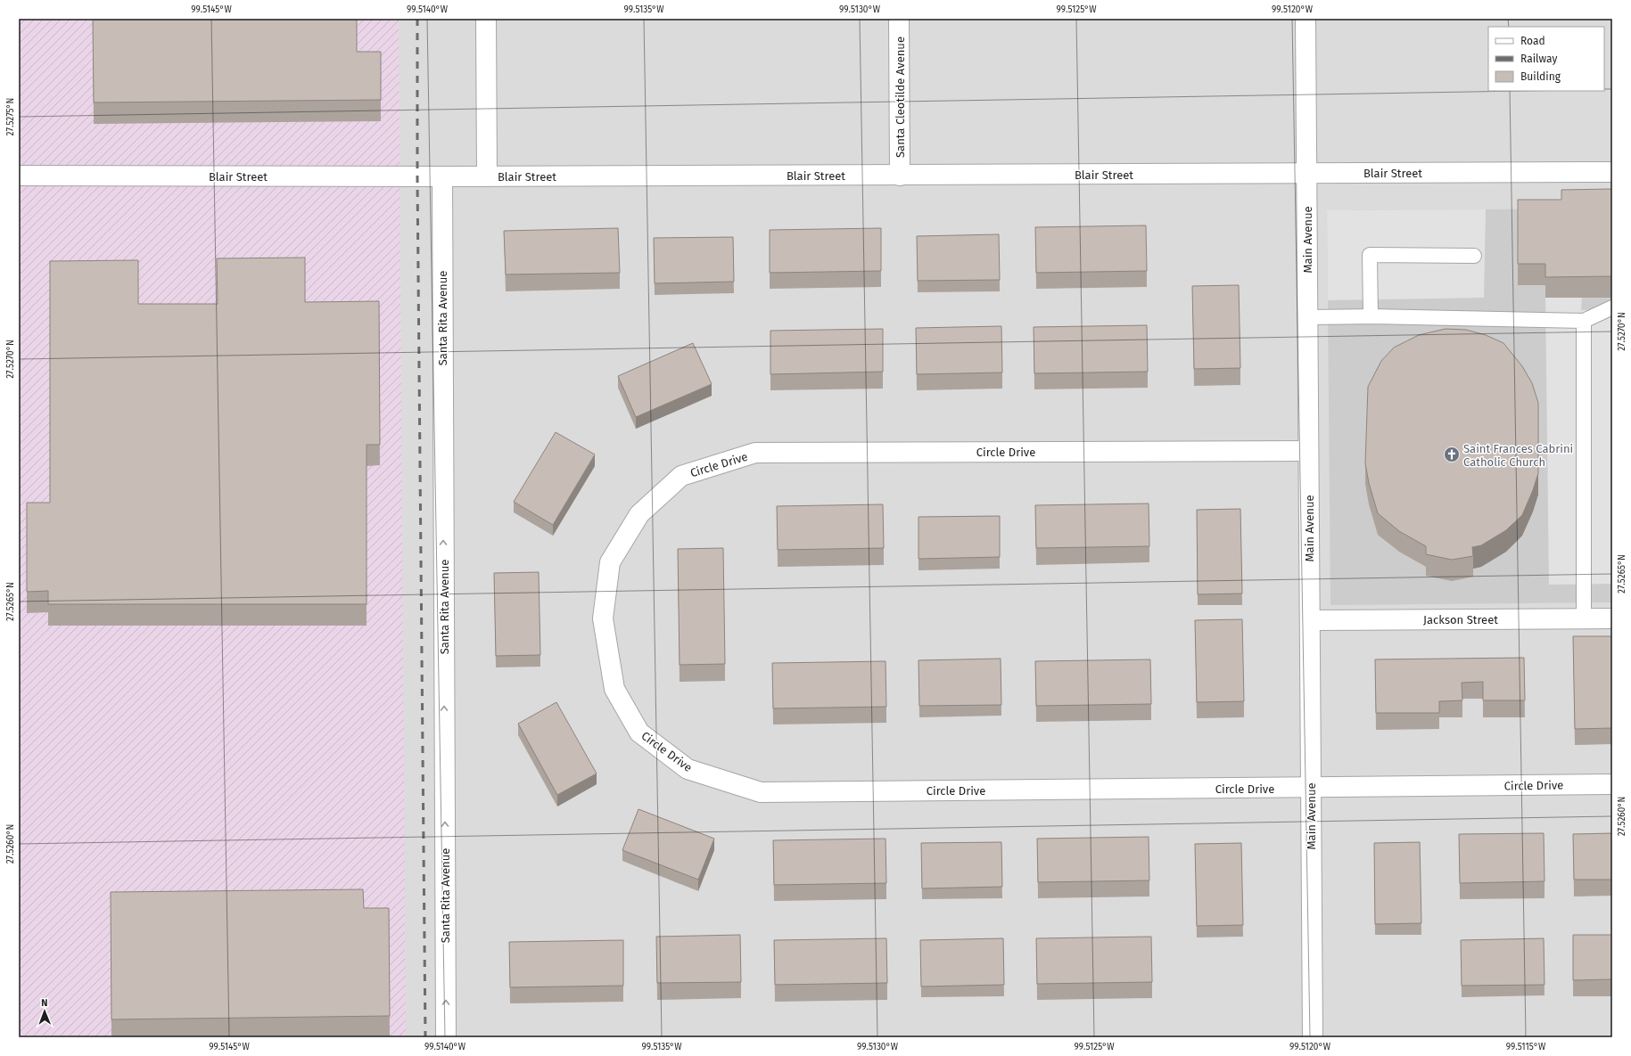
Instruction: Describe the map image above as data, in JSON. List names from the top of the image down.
{
  "streets": {
    "street": [
      "Santa Cleotilde Avenue",
      "Blair Street",
      "Main Avenue",
      "Santa Rita Avenue",
      "Circle Drive",
      "Jackson Street"
    ]
  },
  "crossings": [
    ["Santa Cleotilde Avenue", "Blair Street"],
    ["Blair Street", "Main Avenue"],
    ["Blair Street", "Santa Rita Avenue"],
    ["Main Avenue", "Circle Drive"],
    ["Main Avenue", "Jackson Street"]
  ],
  "one_way": ["Santa Rita Avenue"],
  "places": {
    "church": ["Saint Frances Cabrini Catholic Church"]
  },
  "legend": ["Road", "Railway", "Building"],
  "north": "top",
  "coordinates": [
    "99.5145°W",
    "99.5140°W",
    "99.5135°W",
    "99.5130°W",
    "99.5125°W",
    "99.5120°W",
    "27.5275°N",
    "27.5270°N",
    "27.5265°N",
    "27.5260°N",
    "99.5115°W"
  ]
}
